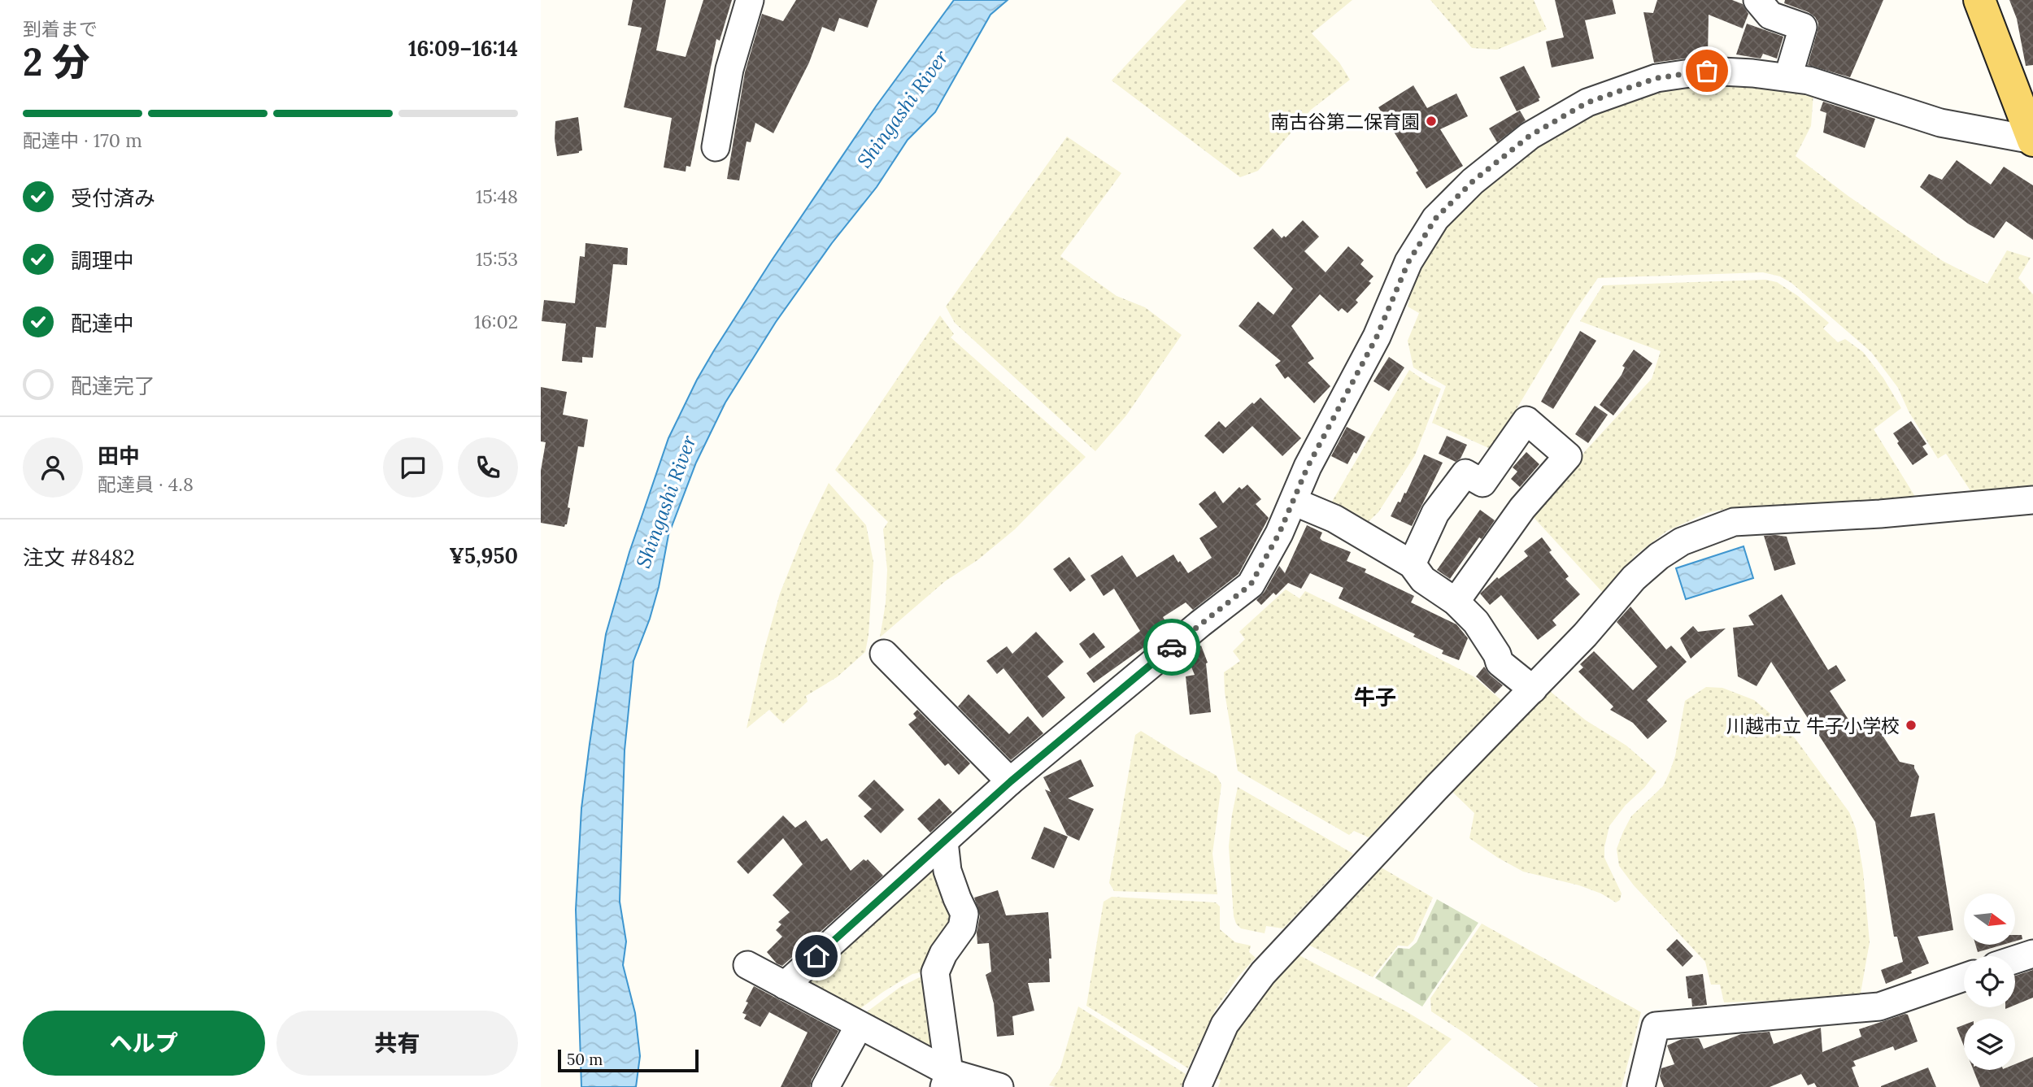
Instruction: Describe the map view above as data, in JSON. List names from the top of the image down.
{
  "districts": ["牛子"],
  "water": ["Shingashi River"],
  "places": ["南古谷第二保育園", "川越市立 牛子小学校"],
  "scale_bar": "50 m",
  "north": "right",
  "page": {
    "heading": ["2 分", "到着まで", "16:09–16:14"],
    "panel": [
      "田中",
      "配達員 · 4.8",
      "注文 #8482",
      "¥5,950"
    ],
    "bar": "配達中 · 170 m",
    "list": [
      ["受付済み", "15:48"],
      ["調理中", "15:53"],
      ["配達中", "16:02"],
      "配達完了"
    ],
    "buttons": ["ヘルプ", "共有"],
    "scale": "50 m"
  }
}
